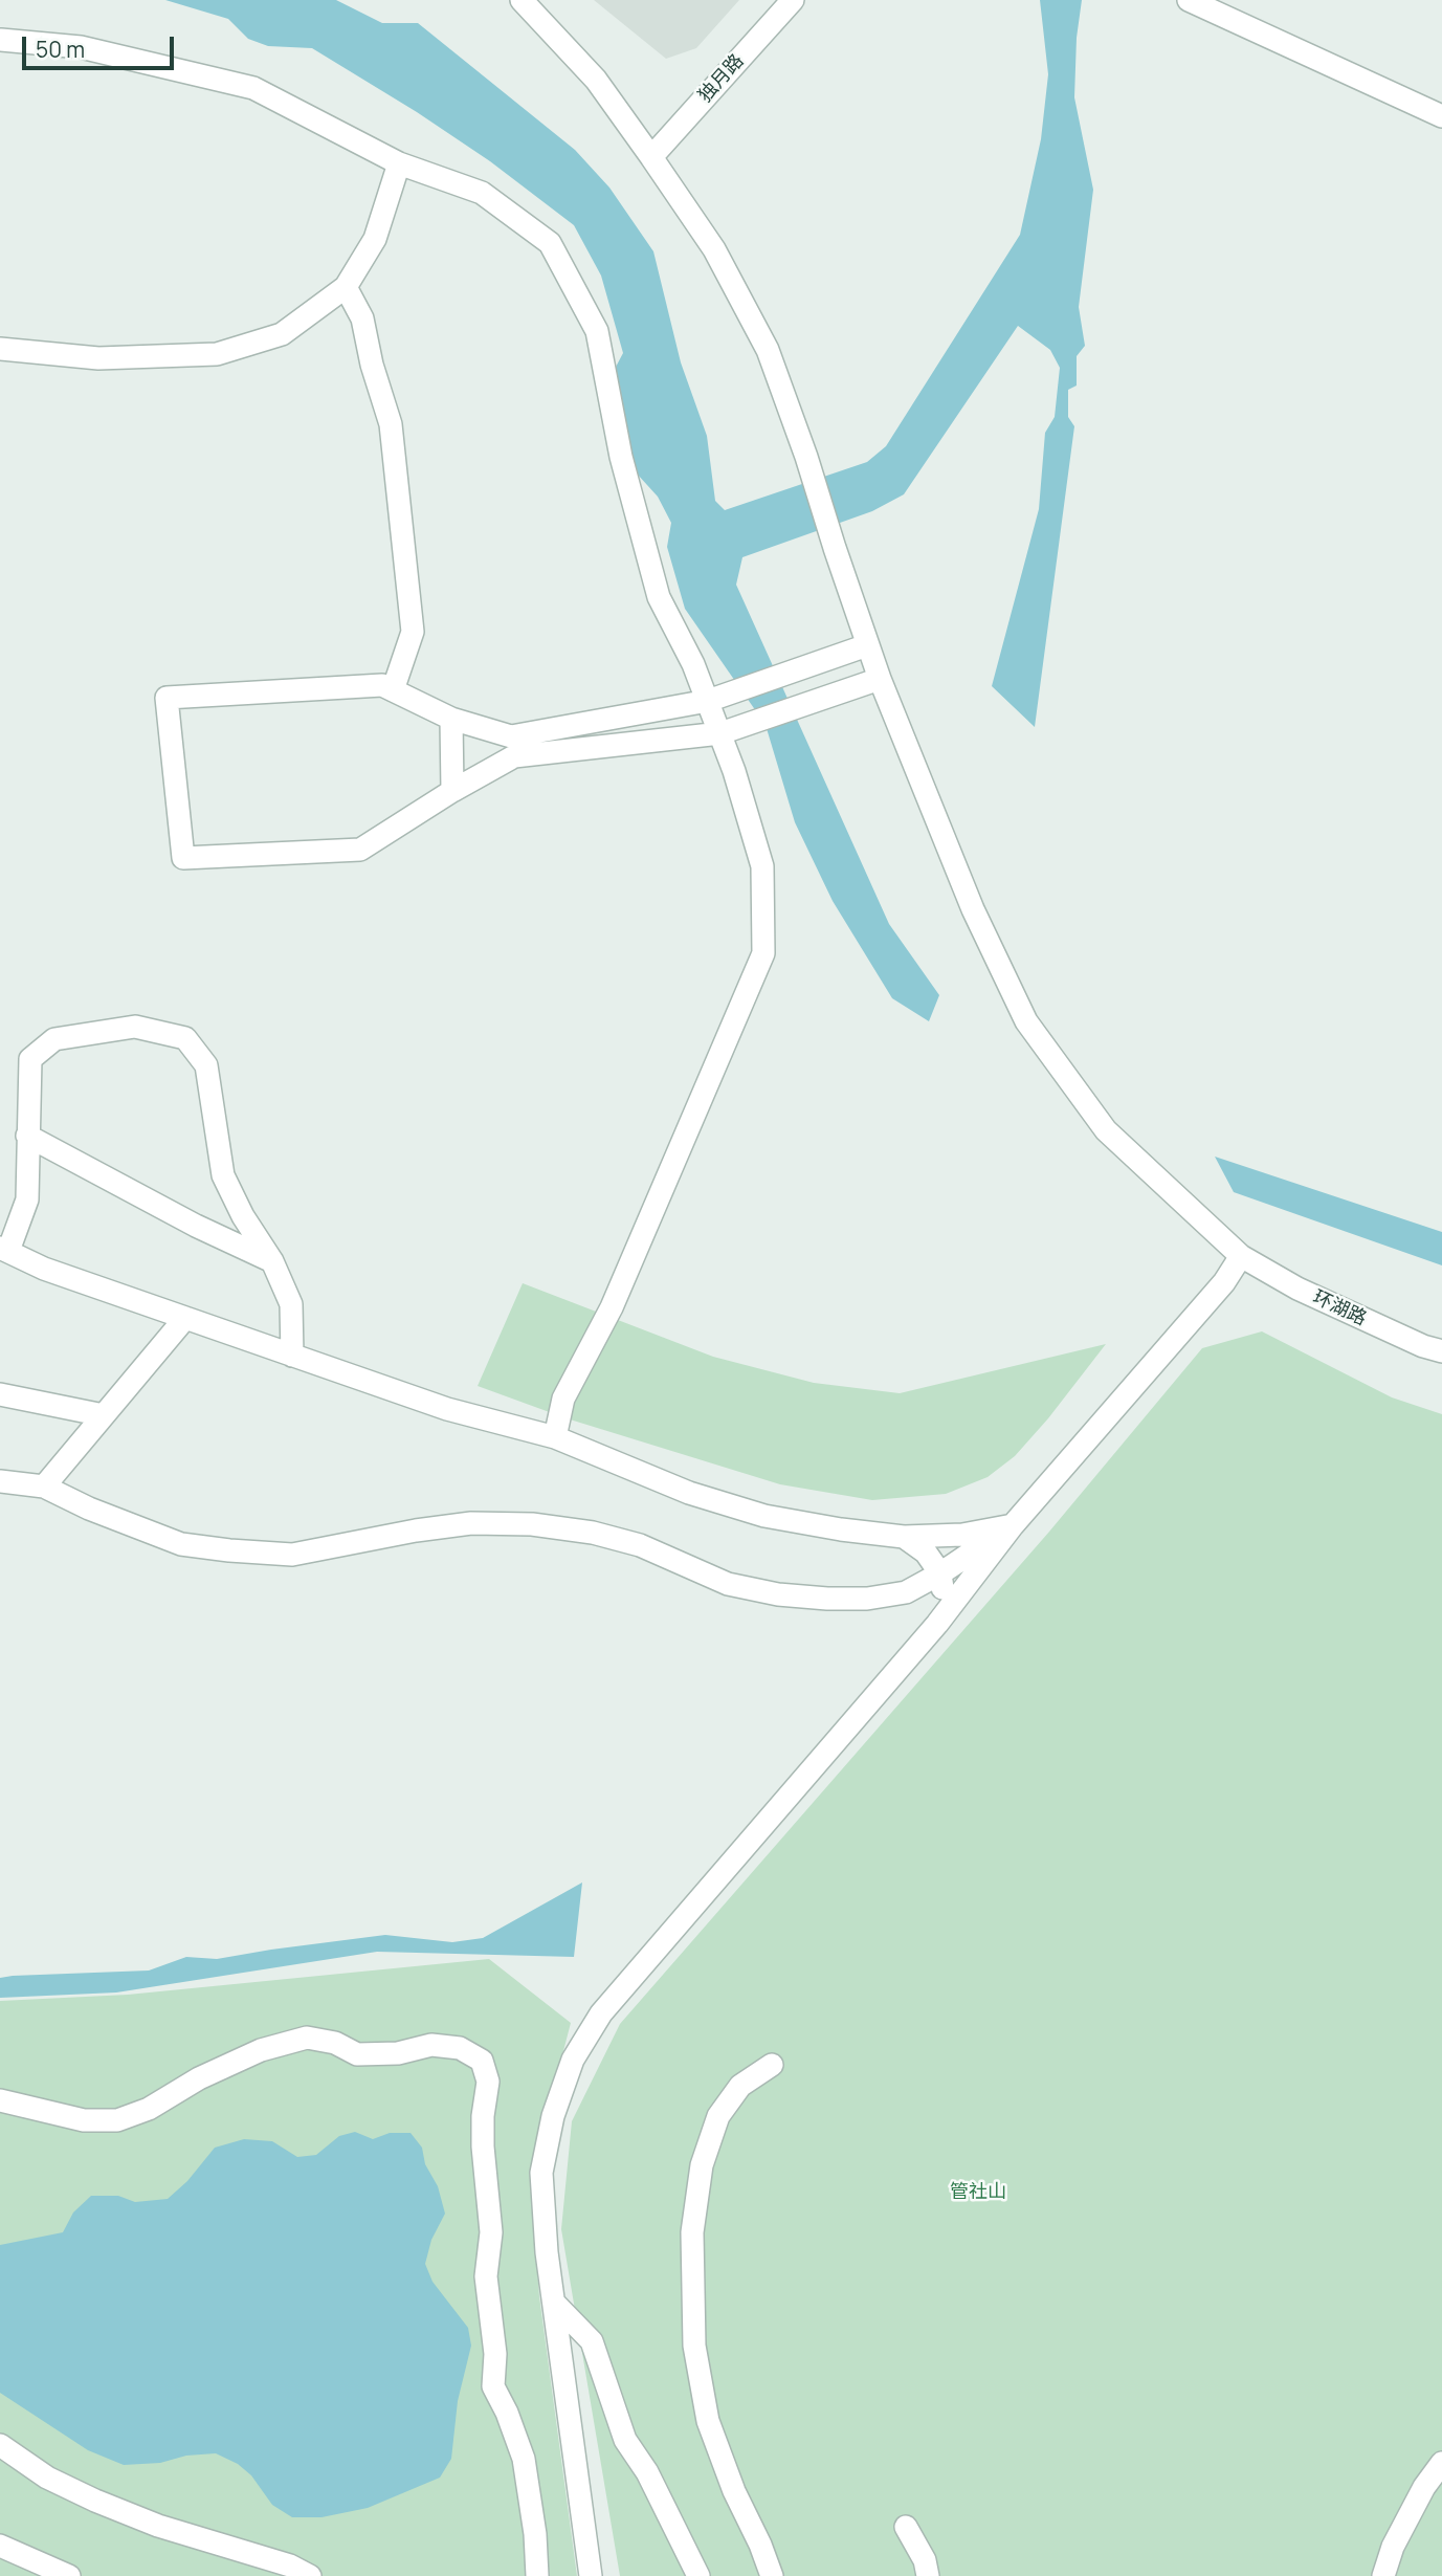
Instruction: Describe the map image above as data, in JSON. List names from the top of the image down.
{
  "streets": {
    "street": ["独月路", "环湖路"]
  },
  "crossings": [
    ["独月路", "环湖路"]
  ],
  "parks": ["管社山"],
  "scale_bar": "50 m"
}
